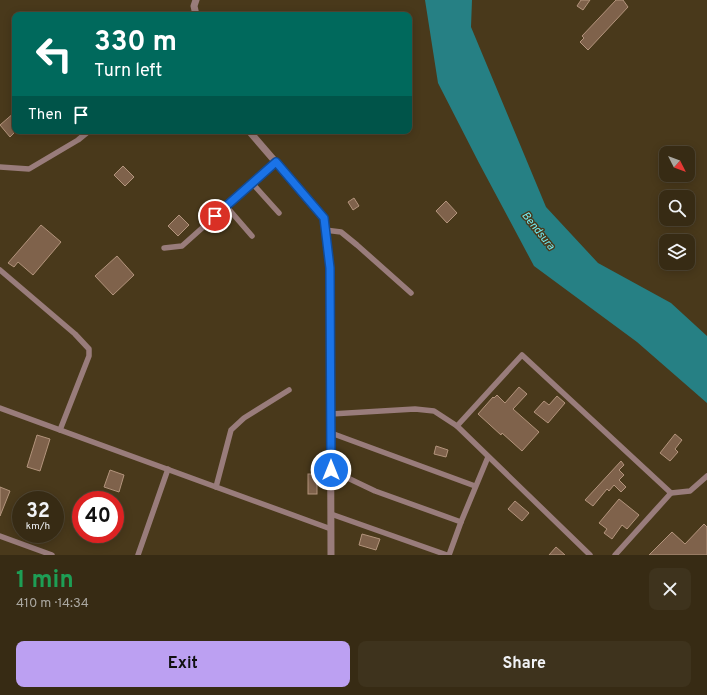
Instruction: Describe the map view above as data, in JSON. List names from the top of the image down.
{
  "water": ["Bendsura"],
  "north": "bottom right",
  "page": {
    "turn": ["330 m", "Turn left"],
    "then": "Then",
    "speed": "32 km/h",
    "limit": "40",
    "heading": ["1 min", "410 m · 14:34"],
    "buttons": ["Exit", "Share"]
  }
}
